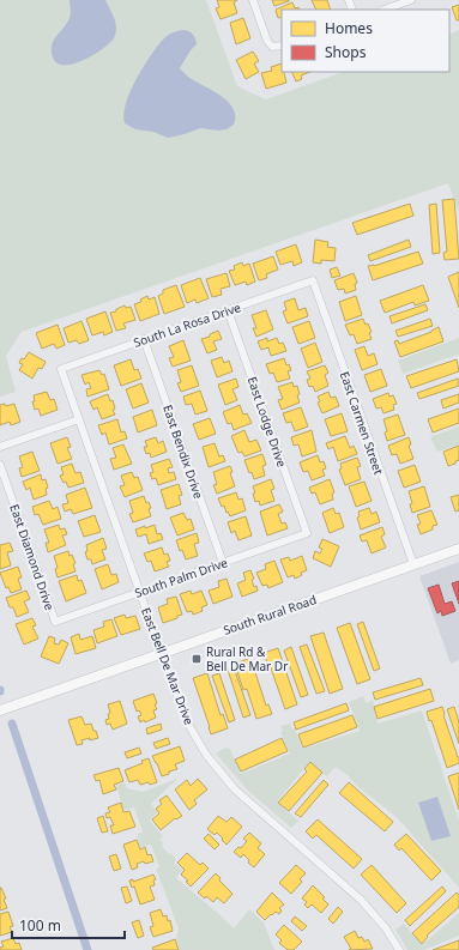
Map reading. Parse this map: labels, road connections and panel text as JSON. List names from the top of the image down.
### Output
{
  "streets": {
    "main road": ["South Rural Road"],
    "street": [
      "South La Rosa Drive",
      "East Lodge Drive",
      "East Carmen Street",
      "East Bendix Drive",
      "East Diamond Drive",
      "South Palm Drive",
      "East Bell De Mar Drive"
    ]
  },
  "crossings": [
    ["South La Rosa Drive", "East Lodge Drive"],
    ["South La Rosa Drive", "East Carmen Street"],
    ["South La Rosa Drive", "East Bendix Drive"],
    ["South La Rosa Drive", "East Bell De Mar Drive"],
    ["East Lodge Drive", "South Palm Drive"],
    ["East Carmen Street", "South Rural Road"],
    ["East Bendix Drive", "South Palm Drive"],
    ["East Diamond Drive", "South Palm Drive"],
    ["South Palm Drive", "East Bell De Mar Drive"],
    ["South Rural Road", "East Bell De Mar Drive"]
  ],
  "places": {
    "transit": ["Rural Rd & Bell De Mar Dr"]
  },
  "legend": ["Homes", "Shops"],
  "scale_bar": "100 m"
}
